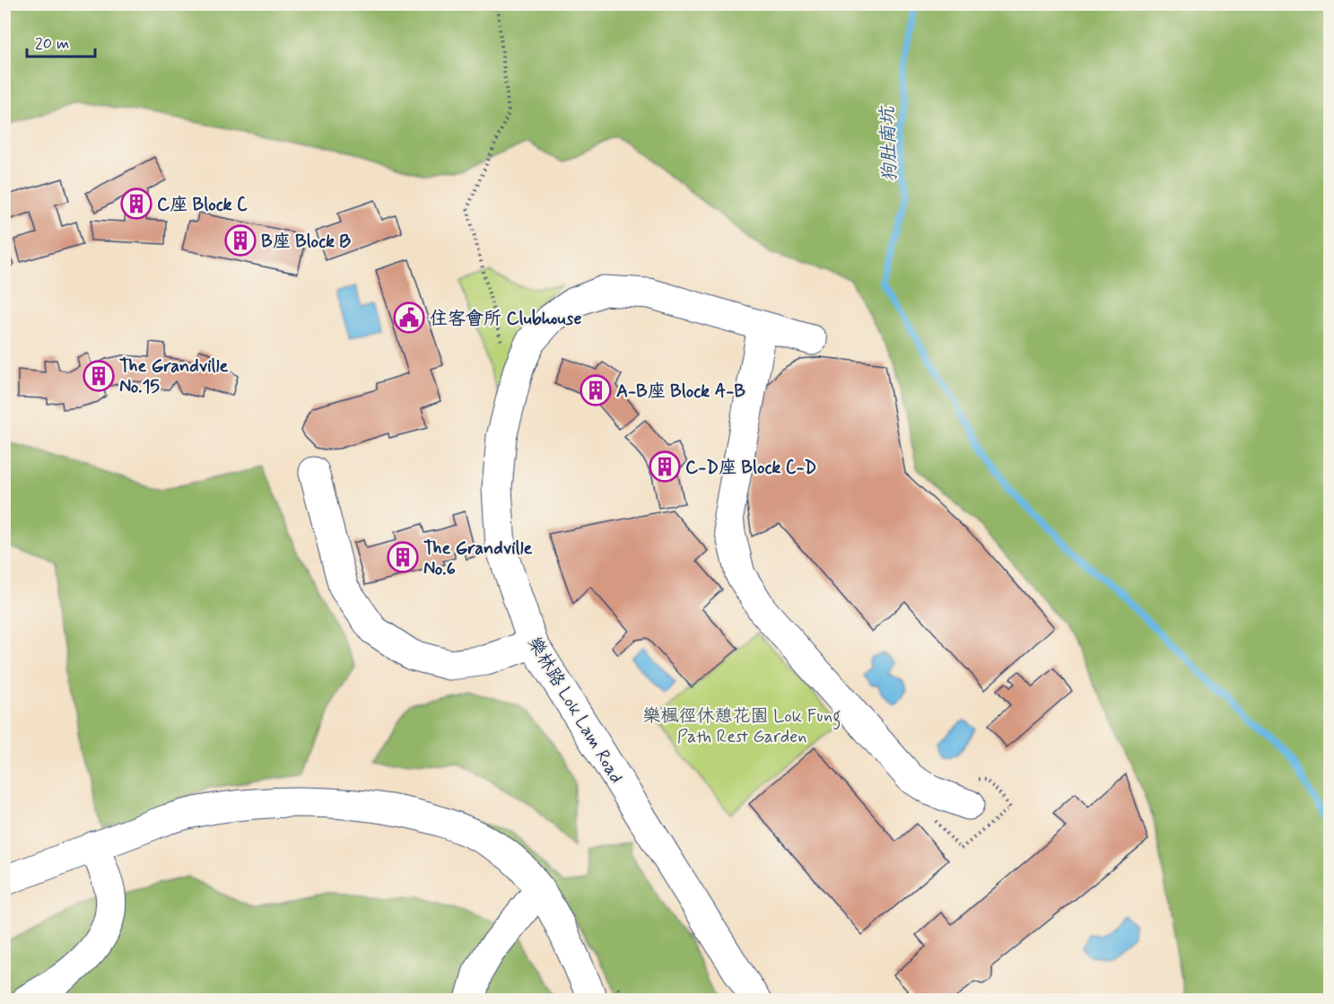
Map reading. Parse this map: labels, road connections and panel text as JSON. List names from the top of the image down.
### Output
{
  "streets": {
    "street": ["樂林路 Lok Lam Road"]
  },
  "water": ["狗肚南坑"],
  "parks": ["樂楓徑休憩花園 Lok Fung Path Rest Garden"],
  "places": {
    "building": [
      "C座 Block C",
      "B座 Block B",
      "The Grandville No.15",
      "A-B座 Block A-B",
      "C-D座 Block C-D",
      "The Grandville No.6"
    ],
    "public building": ["住客會所 Clubhouse"]
  },
  "scale_bar": "20 m"
}
